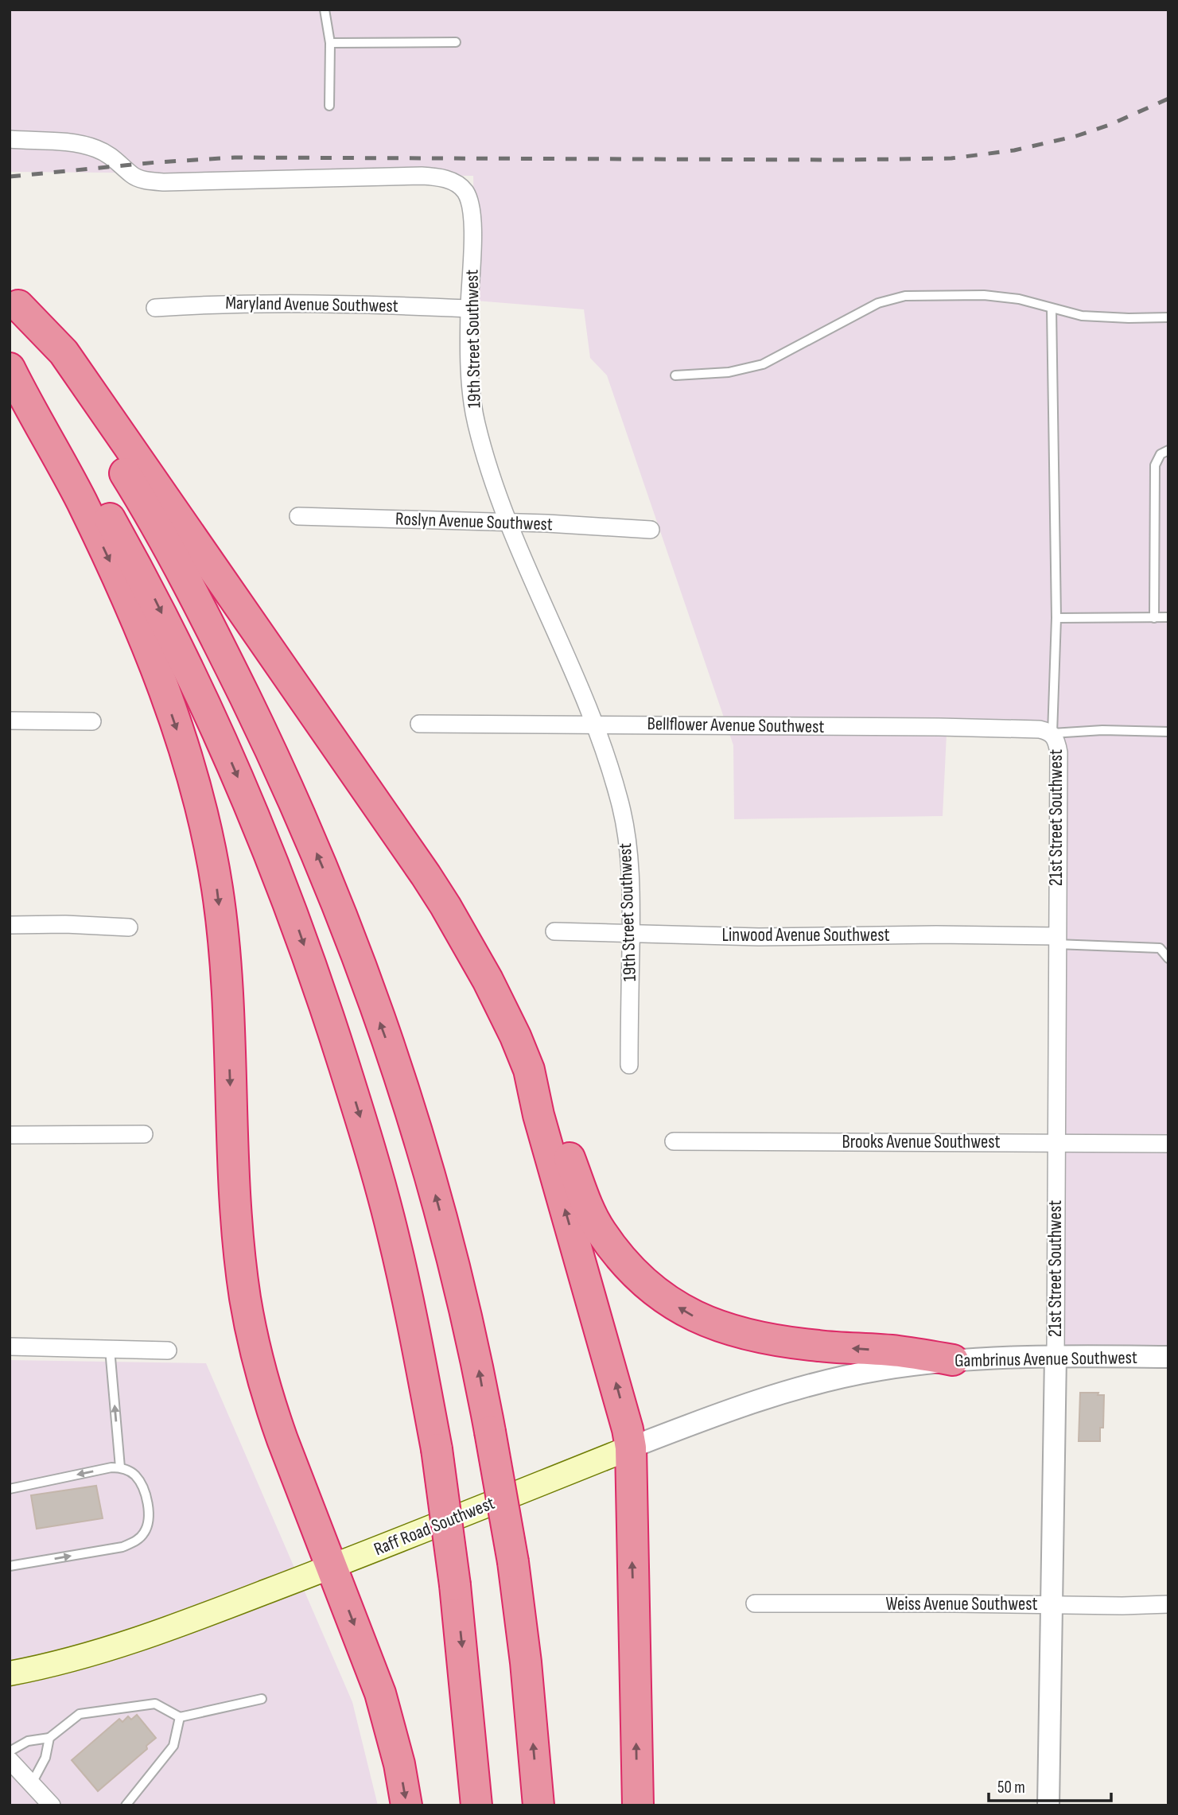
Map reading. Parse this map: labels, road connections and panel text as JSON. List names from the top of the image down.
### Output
{
  "streets": {
    "main road": ["Raff Road Southwest"],
    "street": [
      "Maryland Avenue Southwest",
      "19th Street Southwest",
      "Roslyn Avenue Southwest",
      "Bellflower Avenue Southwest",
      "21st Street Southwest",
      "Linwood Avenue Southwest",
      "Brooks Avenue Southwest",
      "Gambrinus Avenue Southwest",
      "Weiss Avenue Southwest"
    ]
  },
  "crossings": [
    ["Maryland Avenue Southwest", "19th Street Southwest"],
    ["19th Street Southwest", "Roslyn Avenue Southwest"],
    ["19th Street Southwest", "Bellflower Avenue Southwest"],
    ["19th Street Southwest", "Linwood Avenue Southwest"],
    ["Bellflower Avenue Southwest", "21st Street Southwest"],
    ["21st Street Southwest", "Linwood Avenue Southwest"],
    ["21st Street Southwest", "Brooks Avenue Southwest"],
    ["21st Street Southwest", "Gambrinus Avenue Southwest"],
    ["21st Street Southwest", "Weiss Avenue Southwest"],
    ["Gambrinus Avenue Southwest", "Raff Road Southwest"]
  ],
  "scale_bar": "50 m"
}
